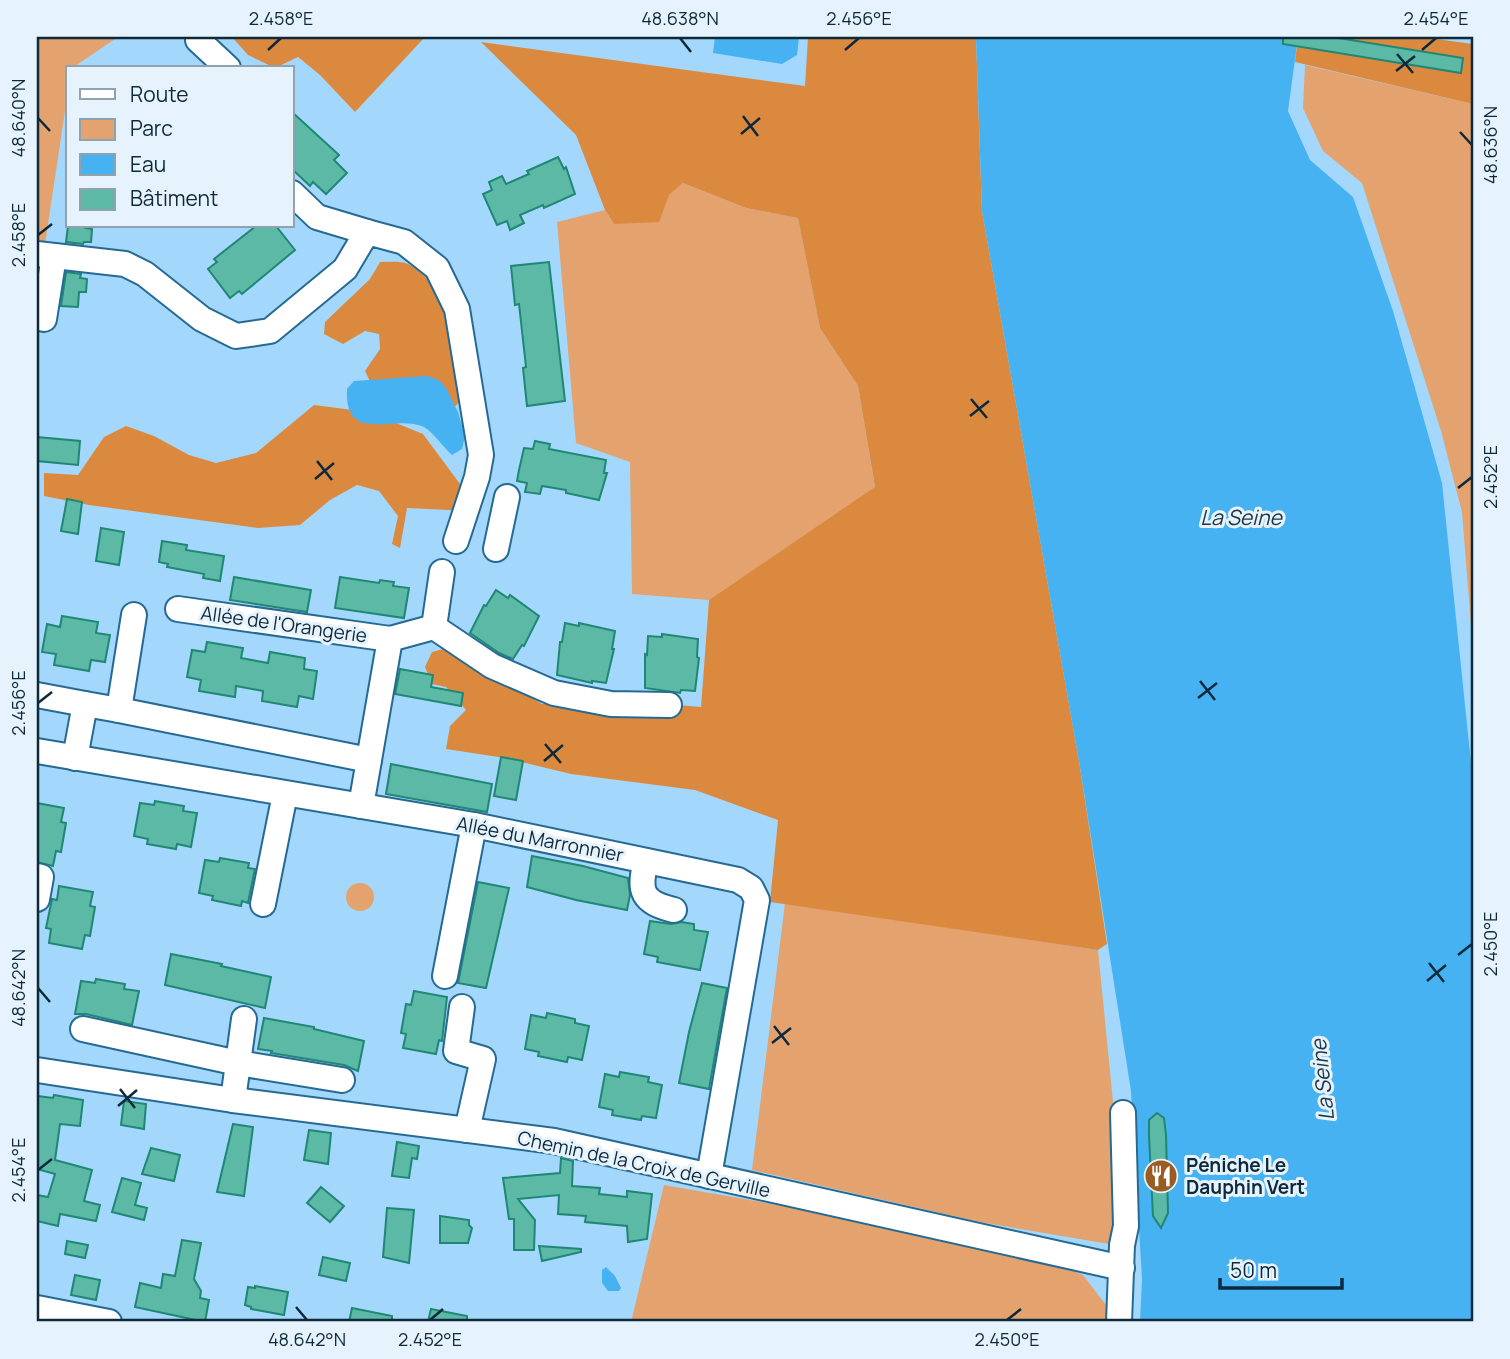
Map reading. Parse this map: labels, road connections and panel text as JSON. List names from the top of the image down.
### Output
{
  "streets": {
    "street": ["Allée de l'Orangerie", "Allée du Marronnier", "Chemin de la Croix de Gerville"]
  },
  "crossings": [
    ["Allée du Marronnier", "Chemin de la Croix de Gerville"]
  ],
  "water": ["La Seine"],
  "places": {
    "restaurant": ["Péniche Le Dauphin Vert"]
  },
  "legend": [
    "Route",
    "Parc",
    "Eau",
    "Bâtiment"
  ],
  "scale_bar": "50 m",
  "coordinates": [
    "2.458°E",
    "48.638°N",
    "2.456°E",
    "2.454°E",
    "48.640°N",
    "48.636°N",
    "2.452°E",
    "2.450°E",
    "48.642°N"
  ]
}
